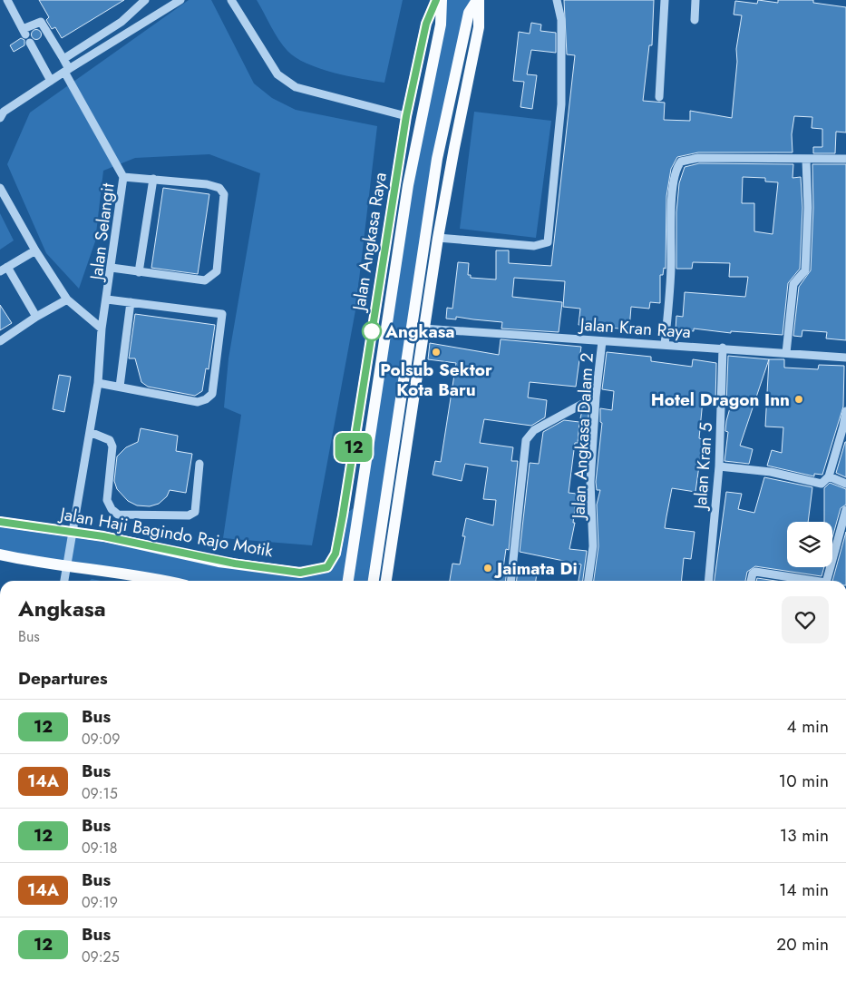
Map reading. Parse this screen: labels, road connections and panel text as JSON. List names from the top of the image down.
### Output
{
  "streets": {
    "main road": ["Jalan Angkasa Raya", "Jalan Haji Bagindo Rajo Motik"],
    "street": [
      "Jalan Selangit",
      "Jalan Kran Raya",
      "Jalan Angkasa Dalam 2",
      "Jalan Kran 5"
    ]
  },
  "crossings": [
    ["Jalan Selangit", "Jalan Haji Bagindo Rajo Motik"],
    ["Jalan Angkasa Raya", "Jalan Haji Bagindo Rajo Motik"],
    ["Jalan Kran Raya", "Jalan Angkasa Dalam 2"],
    ["Jalan Kran Raya", "Jalan Kran 5"]
  ],
  "places": [
    "Angkasa",
    "Polsub Sektor Kota Baru",
    "Hotel Dragon Inn",
    "Jaimata Di"
  ],
  "lines": ["bus line 12"],
  "page": {
    "on_map": "12",
    "heading": [
      ["Angkasa", "Bus"],
      "Departures"
    ],
    "list": [
      {
        "mark": "12",
        "name": "Bus",
        "note": "09:09",
        "value": "4 min"
      },
      {
        "mark": "14A",
        "name": "Bus",
        "note": "09:15",
        "value": "10 min"
      },
      {
        "mark": "12",
        "name": "Bus",
        "note": "09:18",
        "value": "13 min"
      },
      {
        "mark": "14A",
        "name": "Bus",
        "note": "09:19",
        "value": "14 min"
      },
      {
        "mark": "12",
        "name": "Bus",
        "note": "09:25",
        "value": "20 min"
      }
    ]
  }
}
